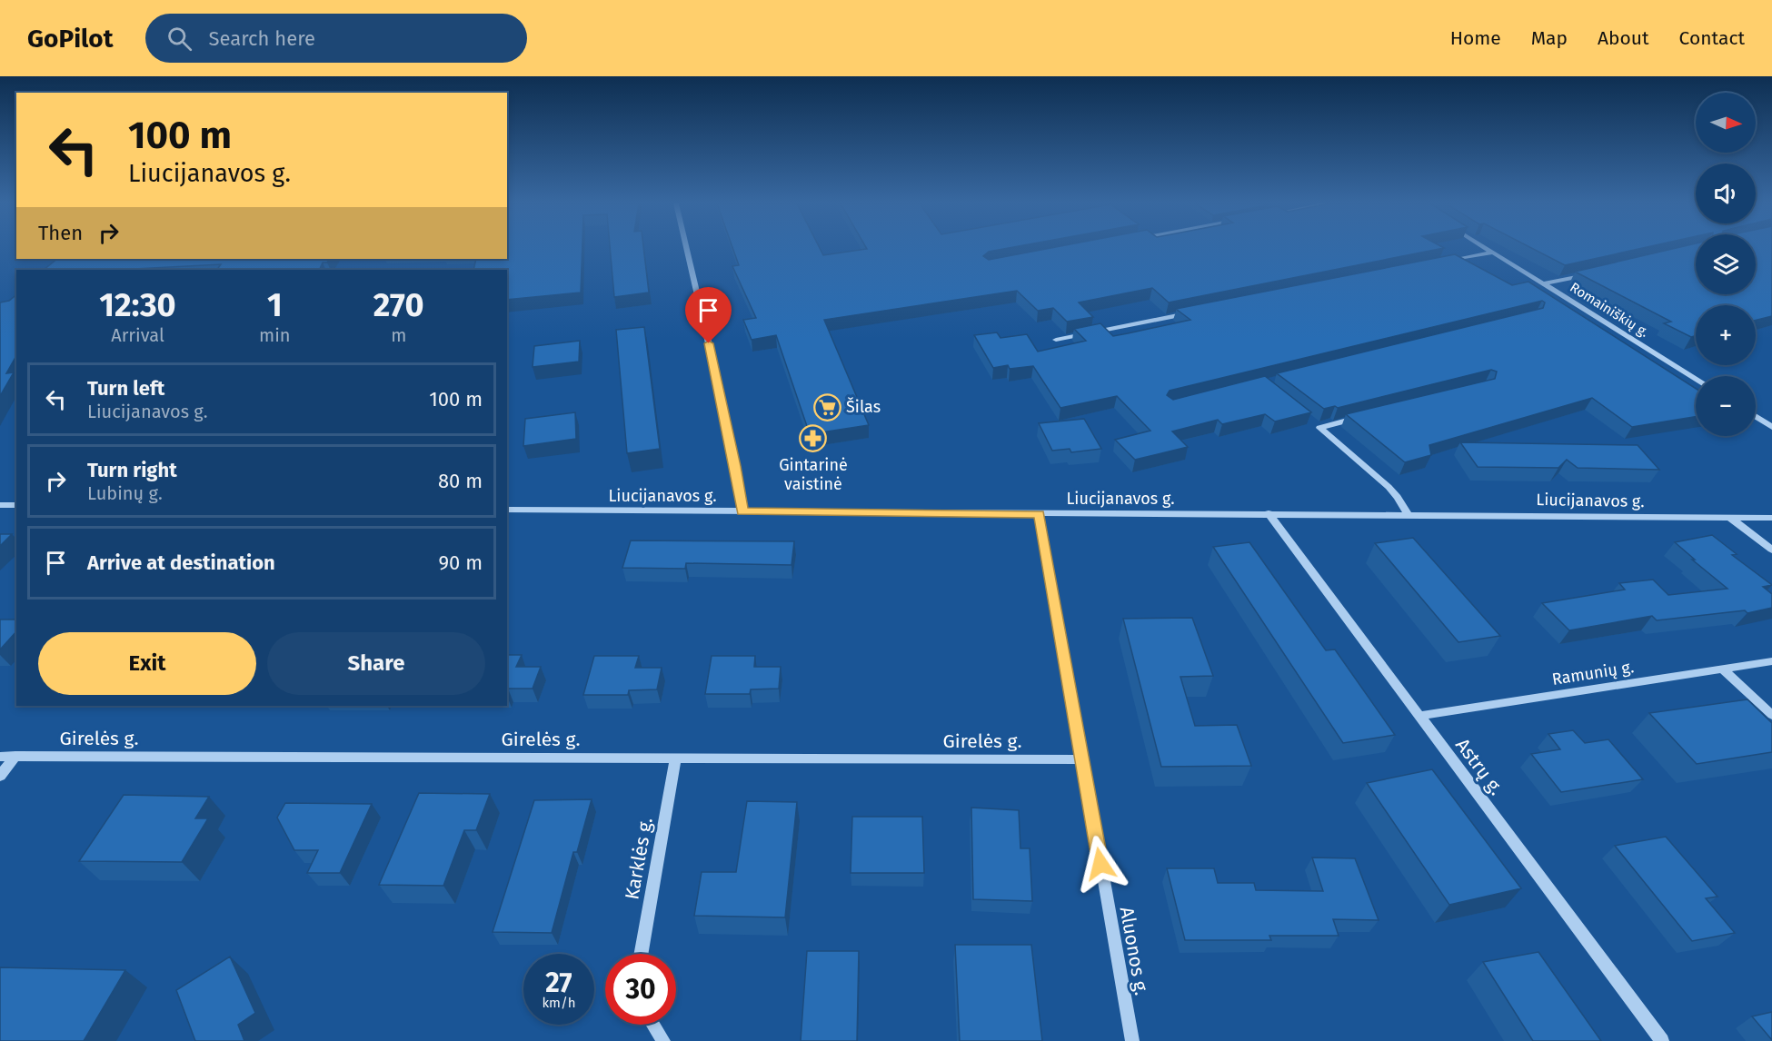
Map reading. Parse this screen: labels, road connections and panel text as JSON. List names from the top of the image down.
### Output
{
  "streets": {
    "street": [
      "Romainiškių g.",
      "Liucijanavos g.",
      "Ramunių g.",
      "Girelės g.",
      "Astrų g.",
      "Karklės g.",
      "Aluonos g."
    ]
  },
  "crossings": [
    ["Liucijanavos g.", "Astrų g."],
    ["Liucijanavos g.", "Aluonos g."],
    ["Ramunių g.", "Astrų g."],
    ["Girelės g.", "Karklės g."],
    ["Girelės g.", "Aluonos g."]
  ],
  "places": {
    "supermarket": ["Šilas"],
    "pharmacy": ["Gintarinė vaistinė"]
  },
  "north": "right",
  "page": {
    "header": "GoPilot",
    "search": "Search here",
    "nav": [
      "Home",
      "Map",
      "About",
      "Contact"
    ],
    "map_buttons": ["+", "−"],
    "turn": ["100 m", "Liucijanavos g."],
    "then": "Then",
    "eta": [
      "12:30",
      "Arrival",
      "1",
      "min",
      "270",
      "m"
    ],
    "list": [
      {
        "name": "Turn left",
        "note": "Liucijanavos g.",
        "value": "100 m"
      },
      {
        "name": "Turn right",
        "note": "Lubinų g.",
        "value": "80 m"
      },
      {
        "name": "Arrive at destination",
        "value": "90 m"
      }
    ],
    "buttons": ["Exit", "Share"],
    "speed": "27 km/h",
    "limit": "30"
  }
}
